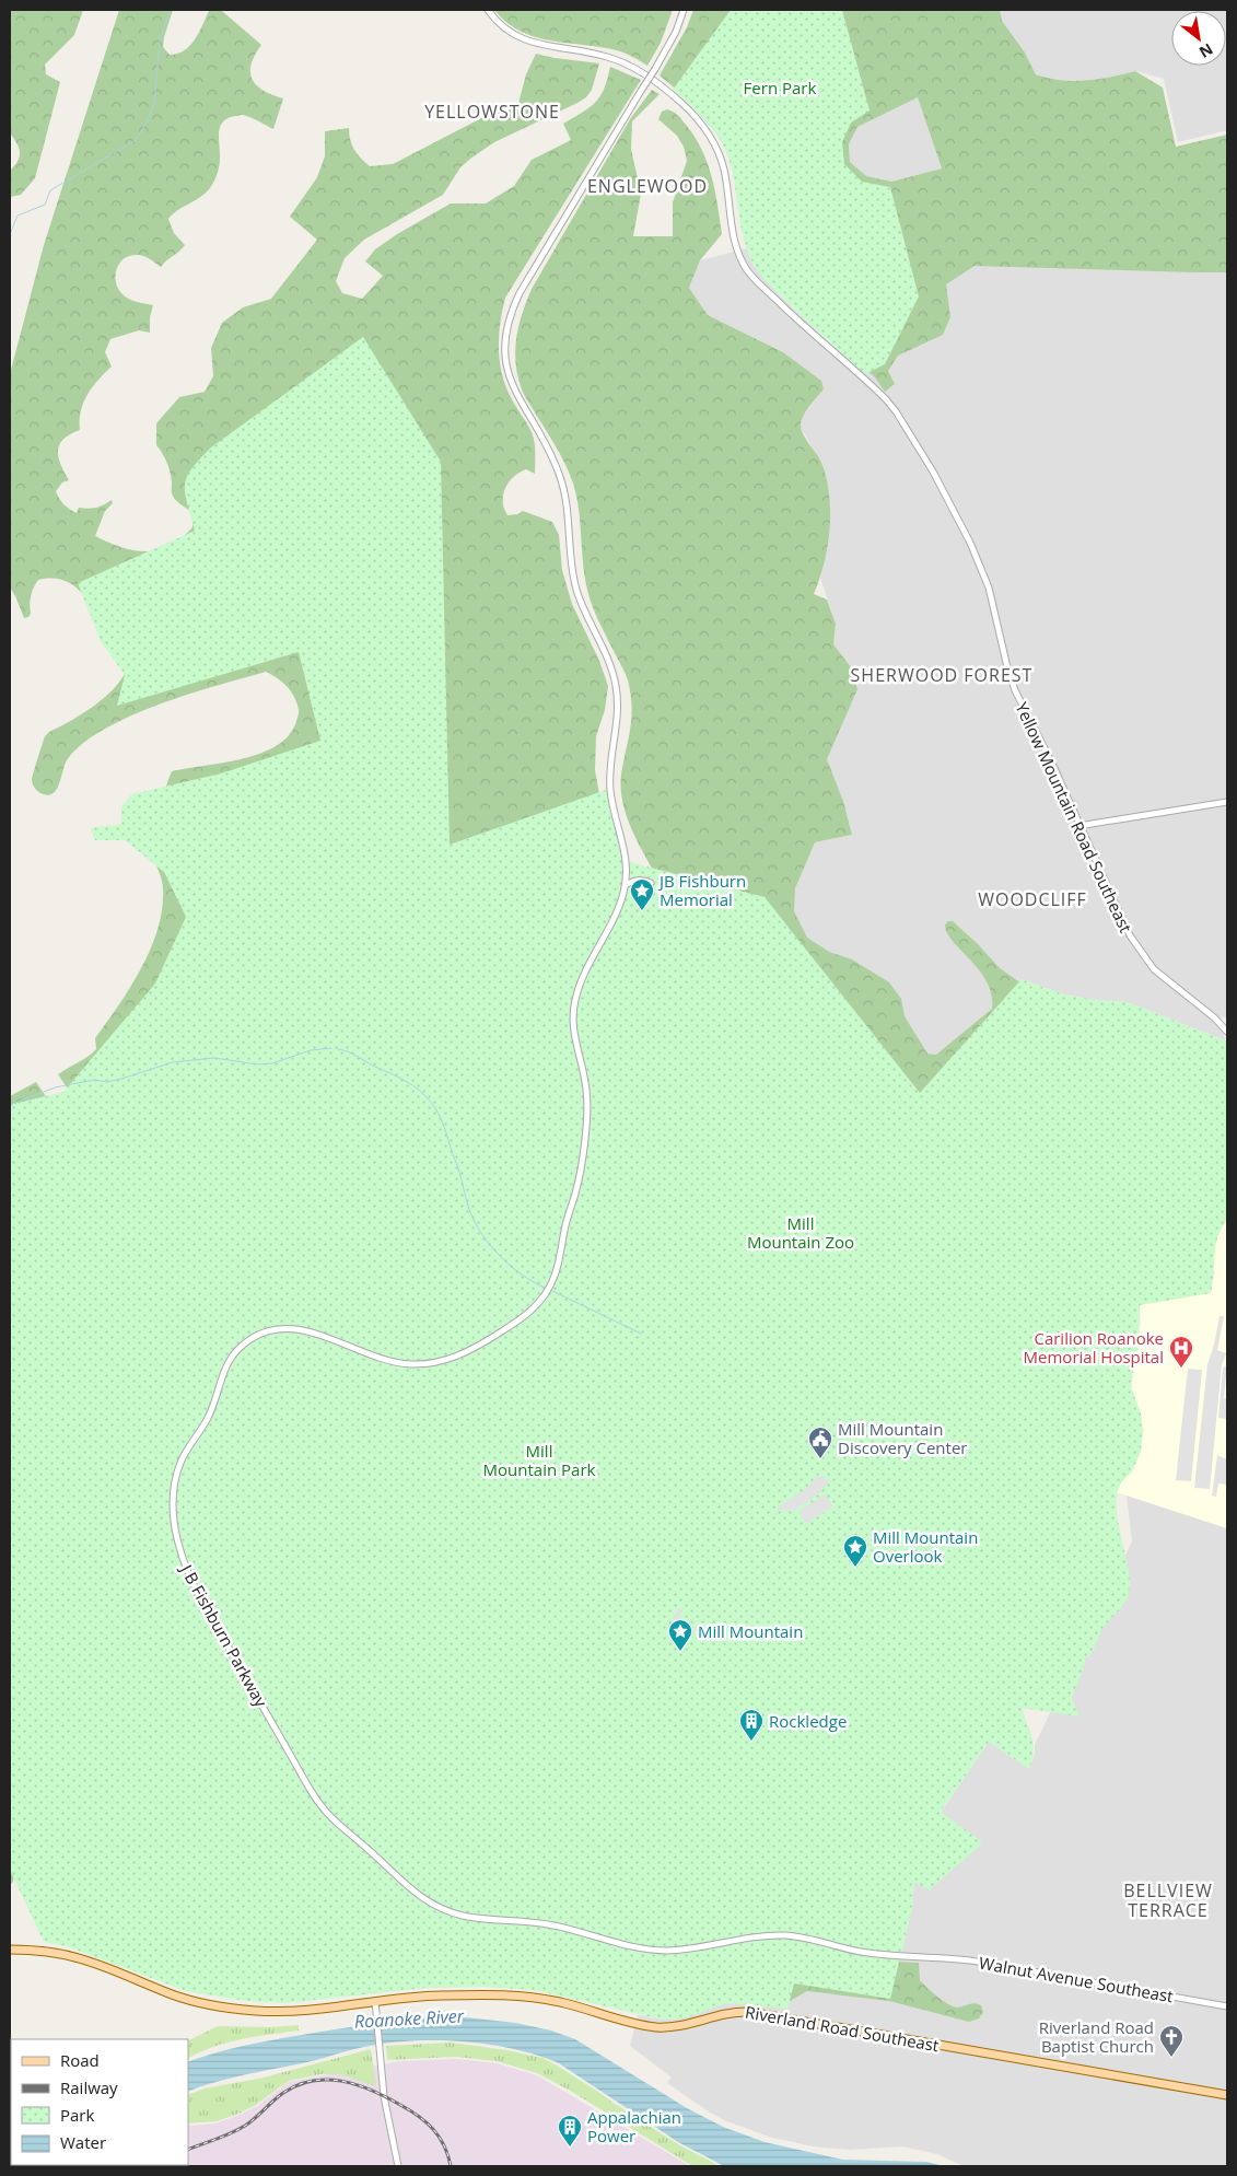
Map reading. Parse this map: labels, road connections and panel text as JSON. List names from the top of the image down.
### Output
{
  "streets": {
    "main road": ["Riverland Road Southeast"],
    "street": ["Yellow Mountain Road Southeast", "J B Fishburn Parkway", "Walnut Avenue Southeast"]
  },
  "crossings": [
    ["J B Fishburn Parkway", "Walnut Avenue Southeast"]
  ],
  "districts": [
    "YELLOWSTONE",
    "ENGLEWOOD",
    "SHERWOOD FOREST",
    "WOODCLIFF",
    "BELLVIEW TERRACE"
  ],
  "water": ["Roanoke River"],
  "parks": ["Fern Park", "Mill Mountain Zoo", "Mill Mountain Park"],
  "places": {
    "place": ["JB Fishburn Memorial", "Mill Mountain Overlook", "Mill Mountain"],
    "hospital": ["Carilion Roanoke Memorial Hospital"],
    "public building": ["Mill Mountain Discovery Center"],
    "building": ["Rockledge", "Appalachian Power"],
    "church": ["Riverland Road Baptist Church"]
  },
  "legend": [
    "Road",
    "Railway",
    "Park",
    "Water"
  ],
  "north": "bottom right"
}
